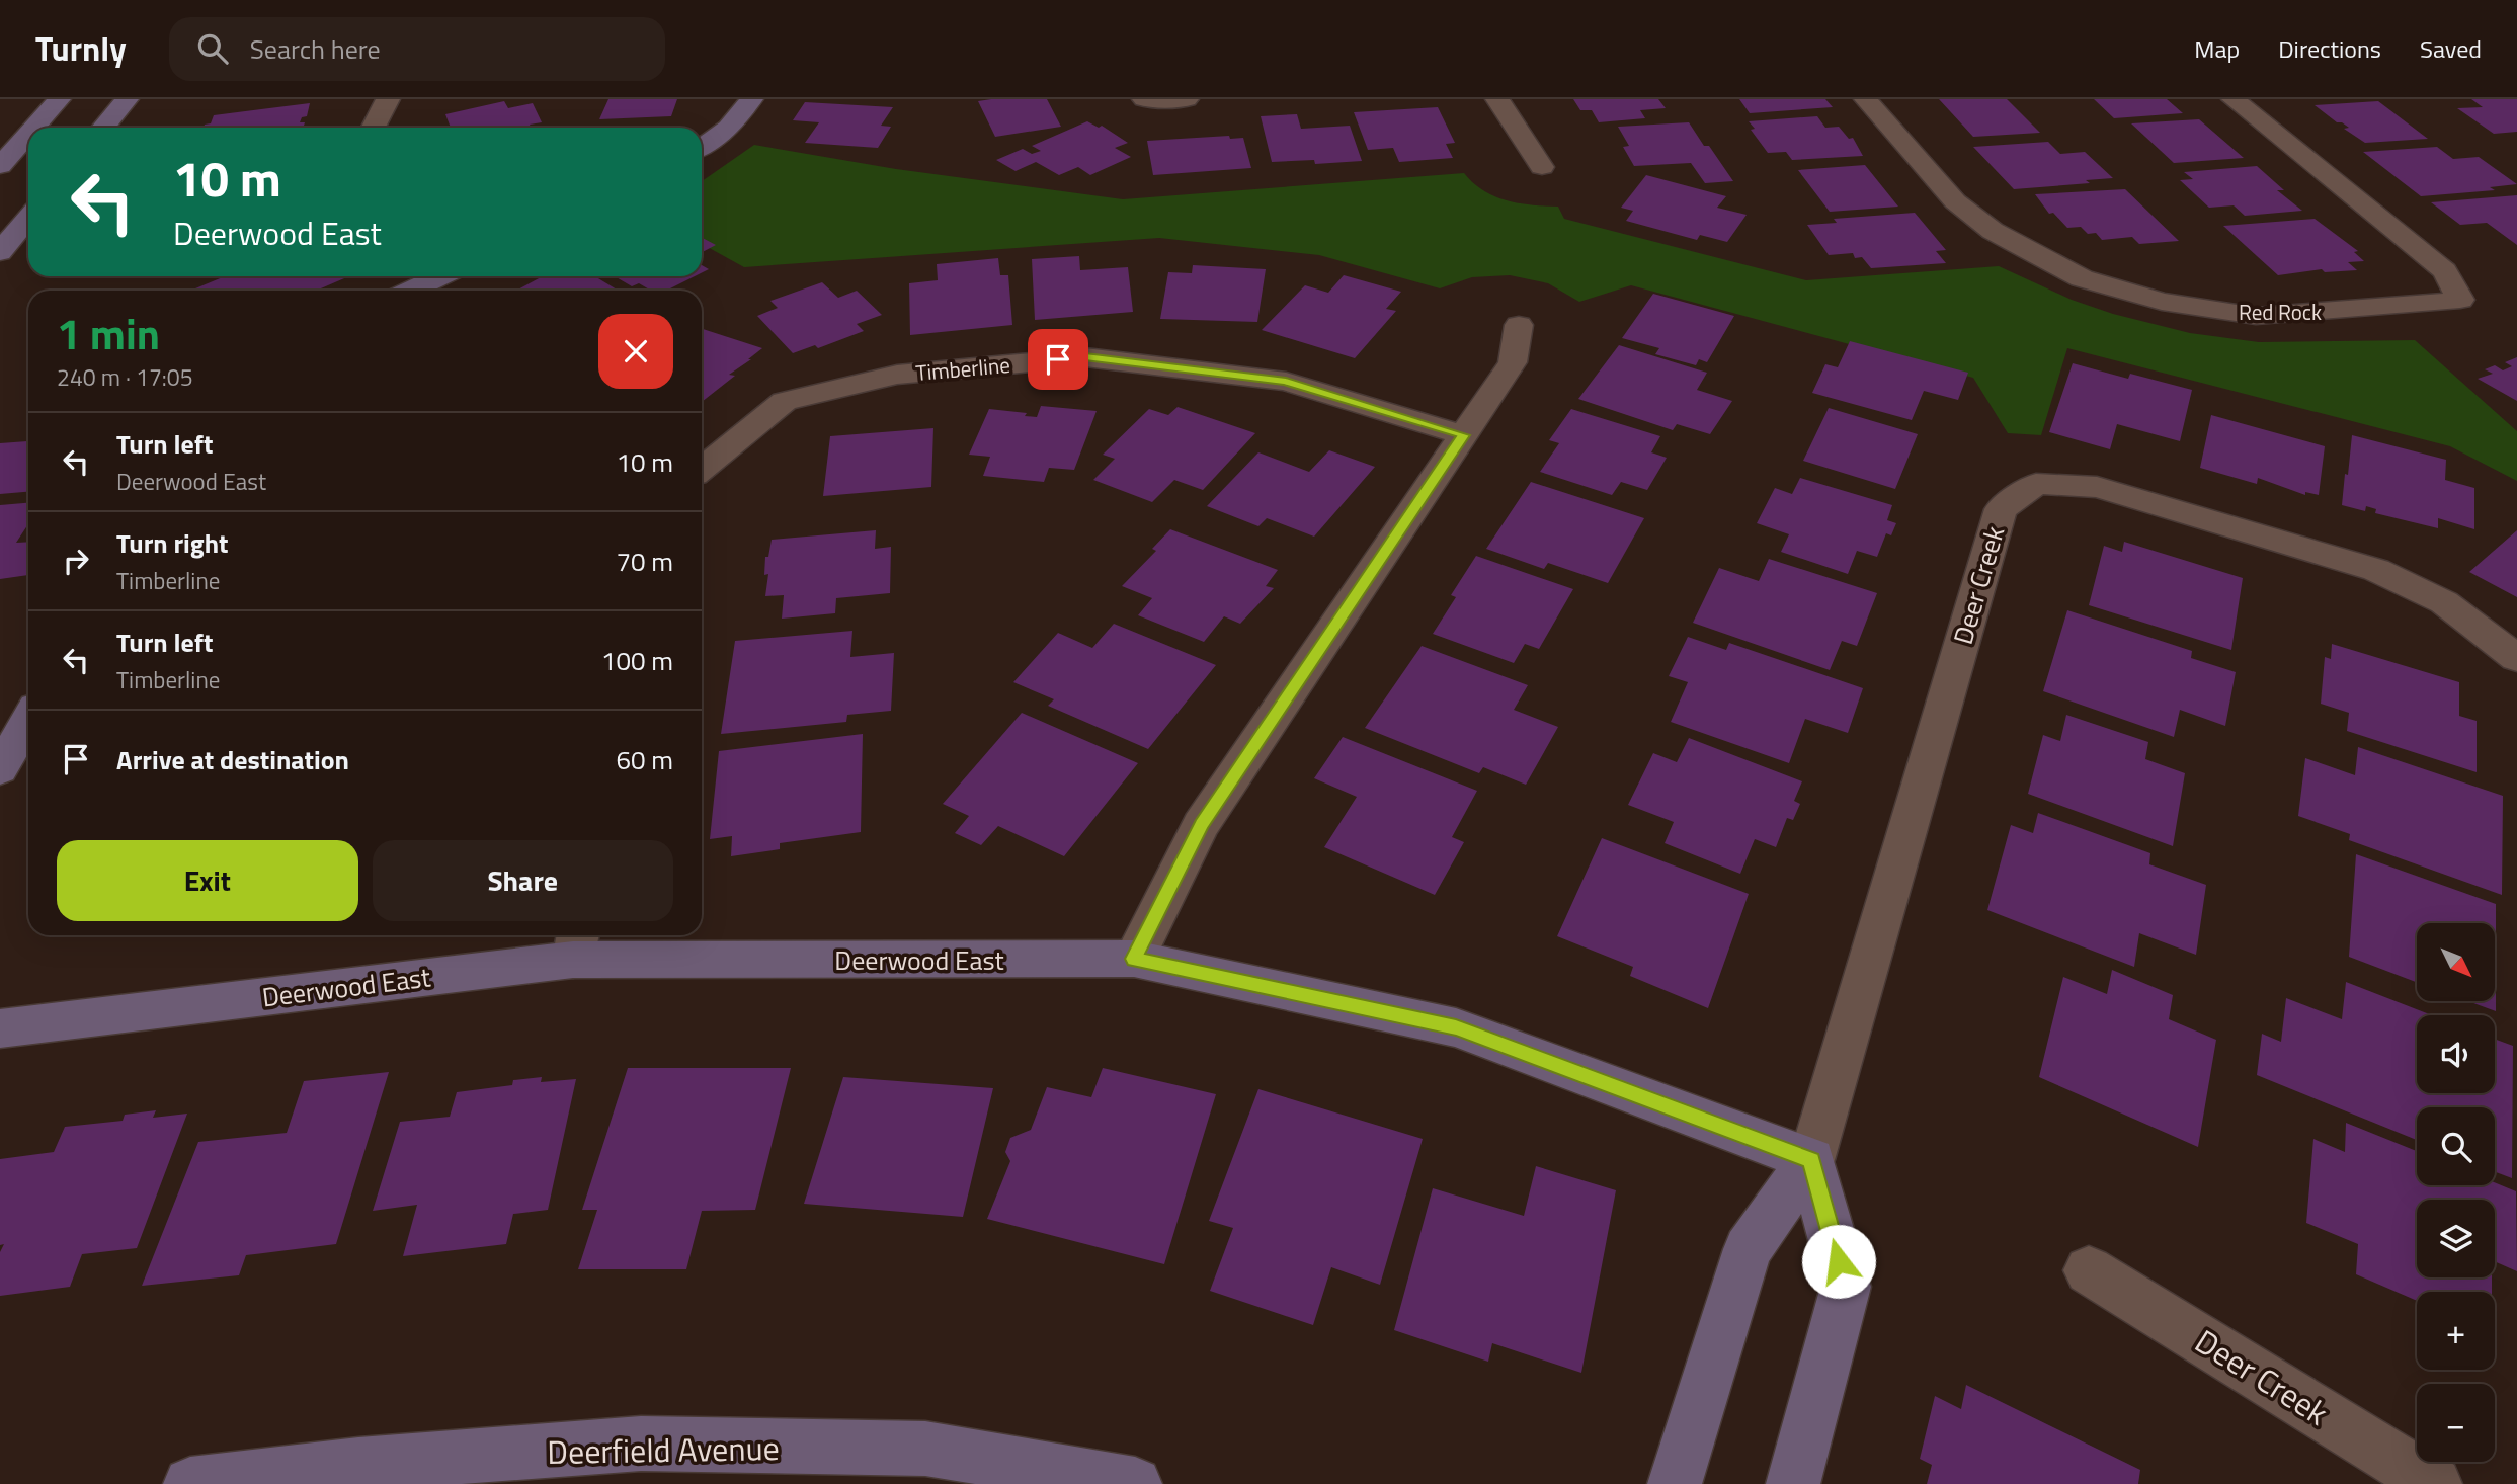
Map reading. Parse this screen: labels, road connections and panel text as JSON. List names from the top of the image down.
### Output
{
  "streets": {
    "street": [
      "Red Rock",
      "Timberline",
      "Deer Creek",
      "Deerwood East",
      "Deerfield Avenue"
    ]
  },
  "crossings": [
    ["Deer Creek", "Deerwood East"]
  ],
  "north": "bottom right",
  "page": {
    "header": "Turnly",
    "search": "Search here",
    "nav": ["Map", "Directions", "Saved"],
    "turn": ["10 m", "Deerwood East"],
    "heading": ["1 min", "240 m · 17:05"],
    "list": [
      {
        "name": "Turn left",
        "note": "Deerwood East",
        "value": "10 m"
      },
      {
        "name": "Turn right",
        "note": "Timberline",
        "value": "70 m"
      },
      {
        "name": "Turn left",
        "note": "Timberline",
        "value": "100 m"
      },
      {
        "name": "Arrive at destination",
        "value": "60 m"
      }
    ],
    "buttons": ["Exit", "Share"],
    "map_buttons": ["+", "−"]
  }
}
